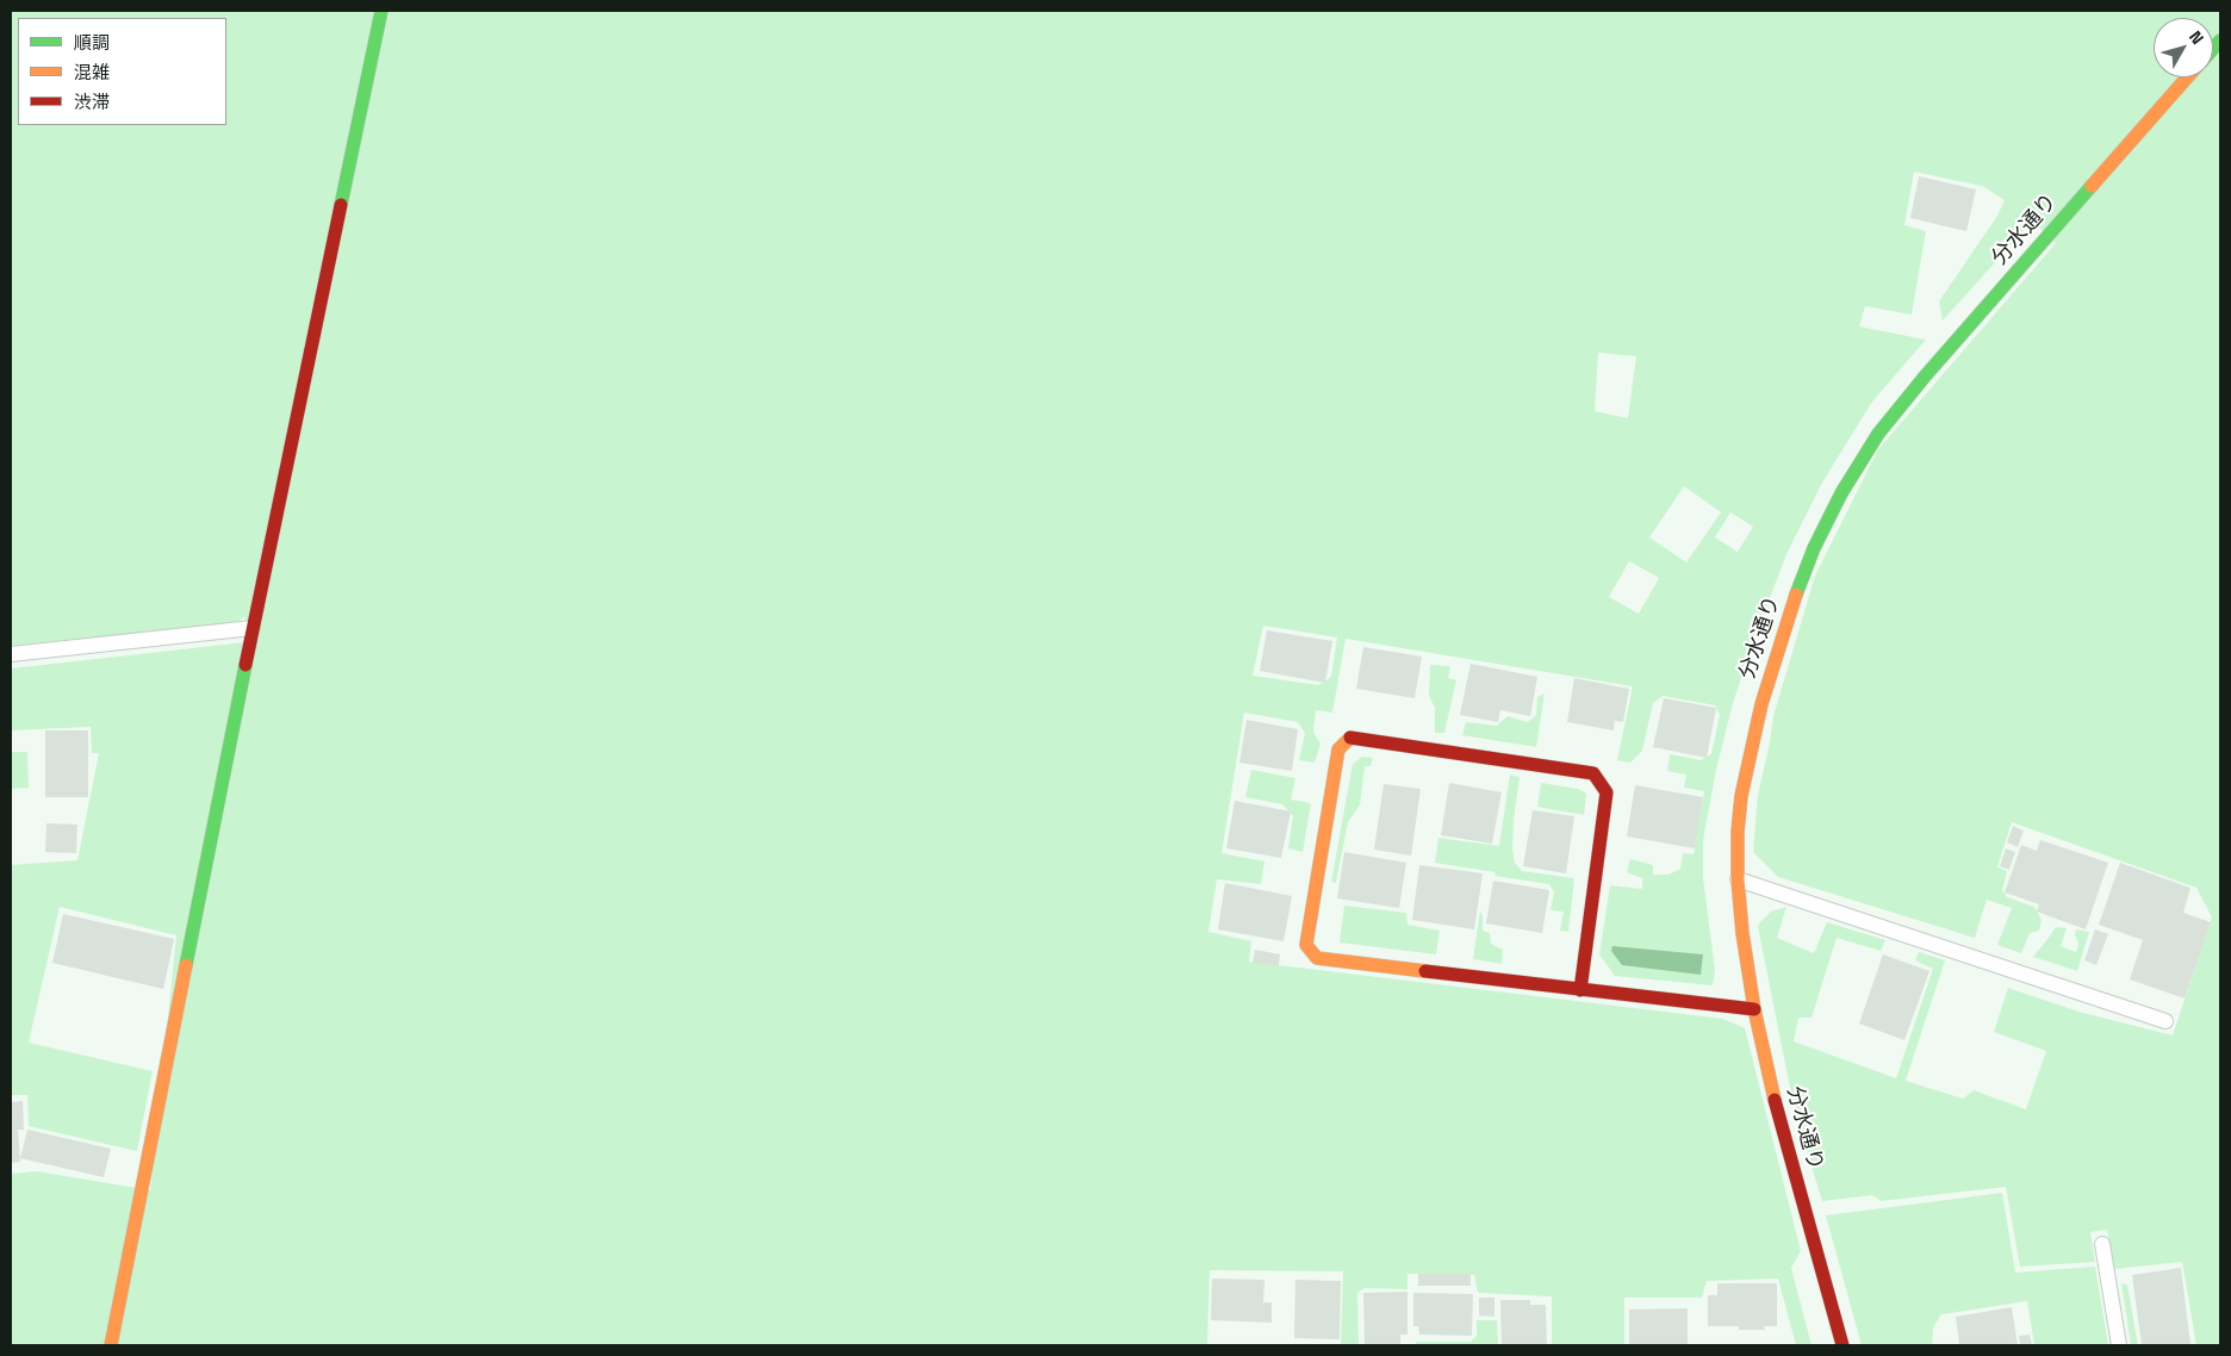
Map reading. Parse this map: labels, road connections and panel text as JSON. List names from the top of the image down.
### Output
{
  "streets": {
    "street": ["分水通り"]
  },
  "legend": ["順調", "混雑", "渋滞"],
  "north": "top right"
}
